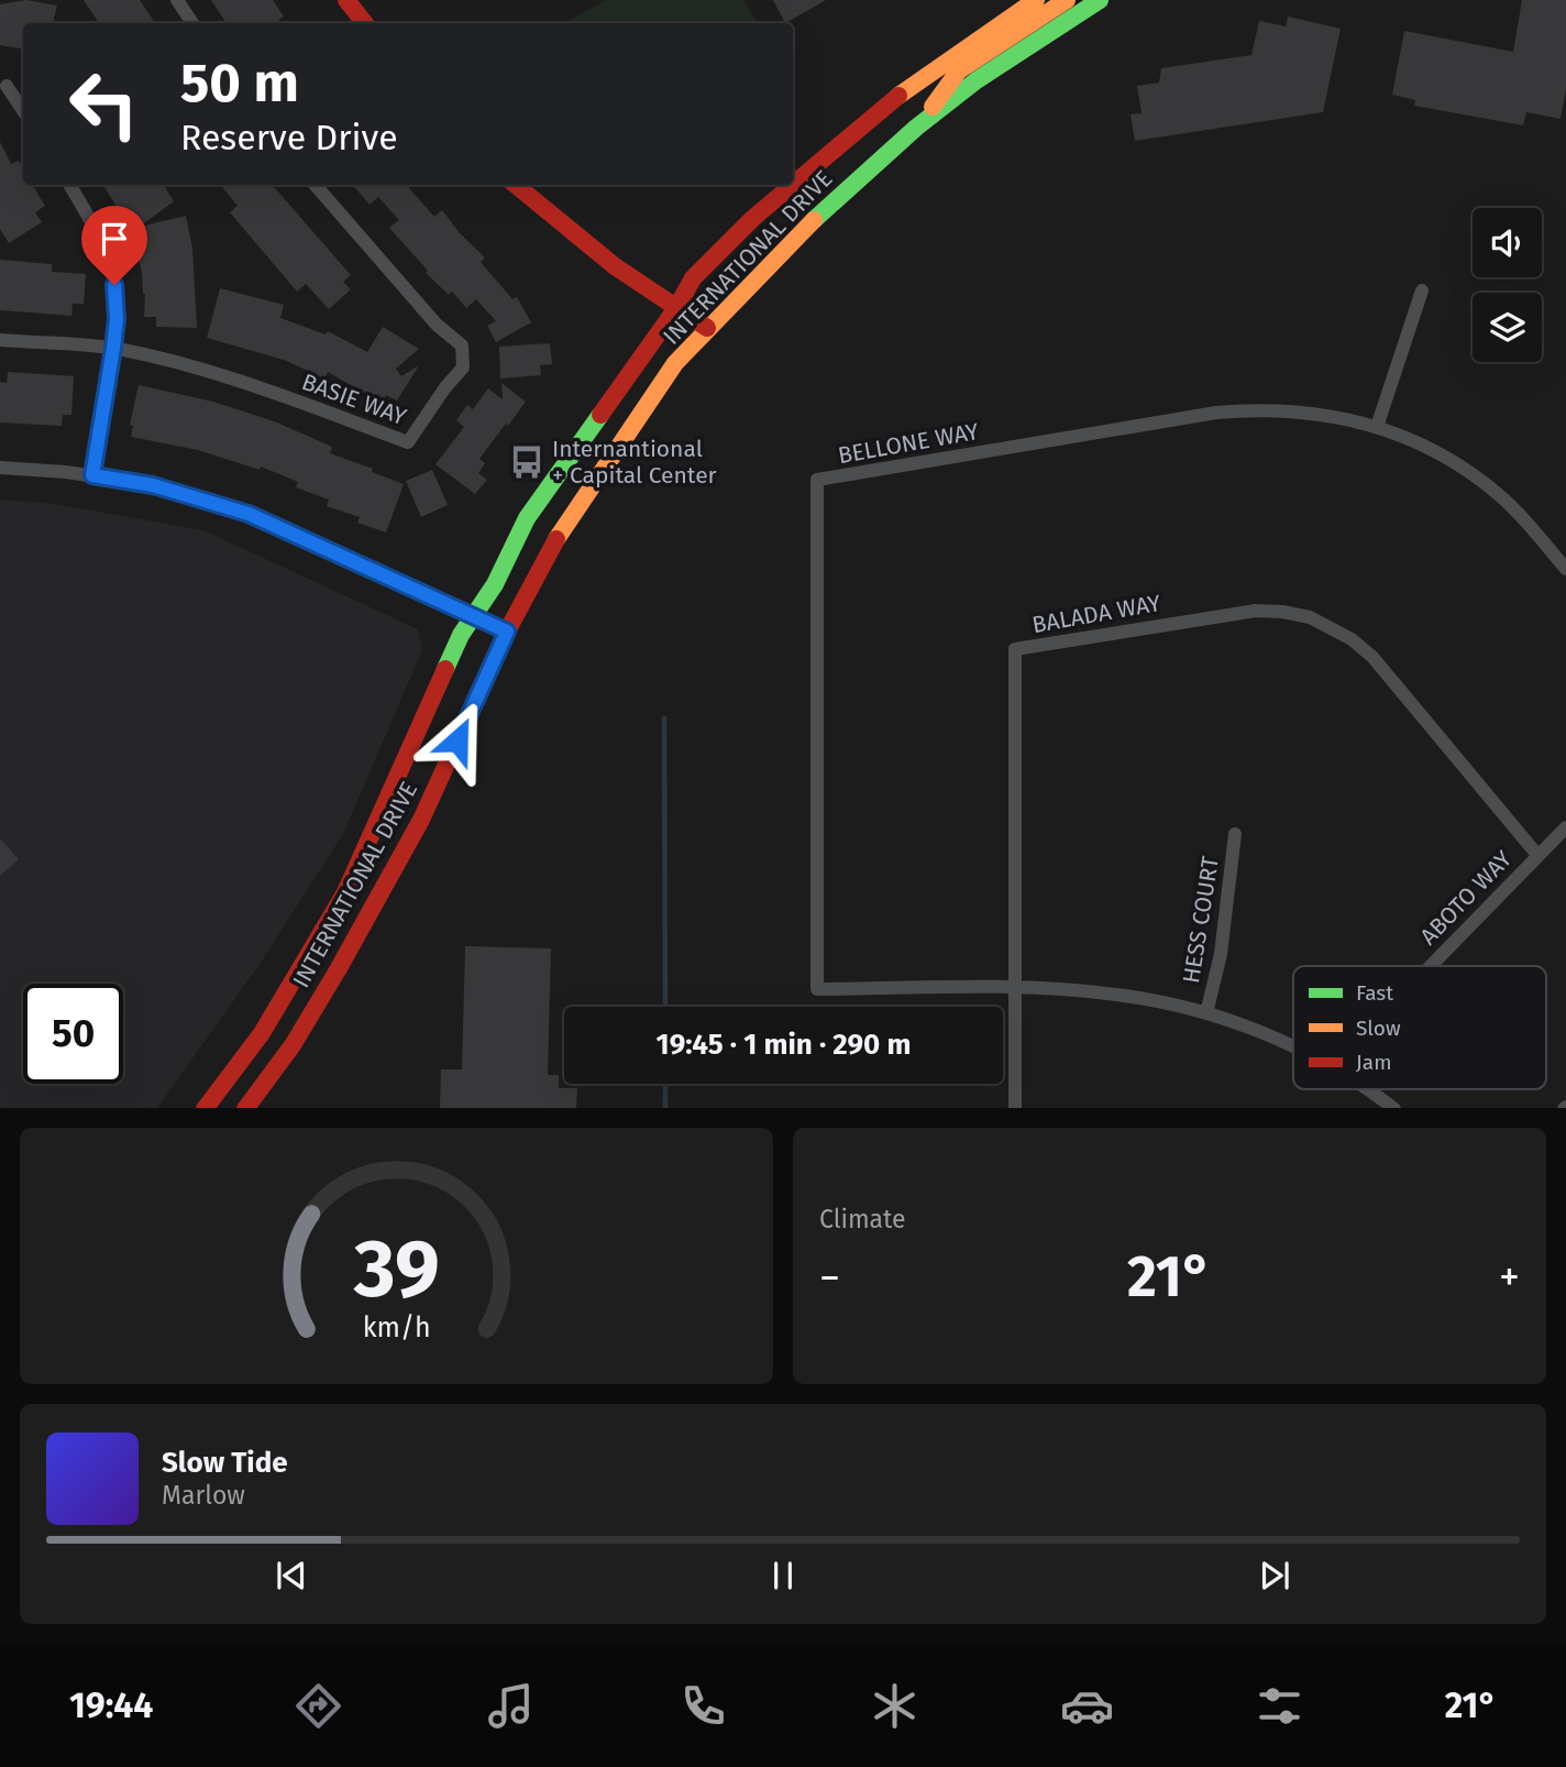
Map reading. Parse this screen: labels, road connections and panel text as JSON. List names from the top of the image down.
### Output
{
  "streets": {
    "main road": ["INTERNATIONAL DRIVE"],
    "street": [
      "BASIE WAY",
      "BELLONE WAY",
      "BALADA WAY",
      "ABOTO WAY",
      "HESS COURT"
    ]
  },
  "crossings": [
    ["BELLONE WAY", "BALADA WAY"],
    ["BALADA WAY", "ABOTO WAY"]
  ],
  "places": {
    "bus stop": ["Internantional + Capital Center"]
  },
  "legend": ["Fast", "Slow", "Jam"],
  "page": {
    "turn": ["50 m", "Reserve Drive"],
    "limit": "50",
    "trip": "19:45 · 1 min · 290 m",
    "tile": "Climate",
    "heat": ["−", "21°", "+"],
    "song": ["Slow Tide", "Marlow"],
    "tabs": ["19:44", "21°"],
    "gauge": ["39", "km/h"]
  }
}
